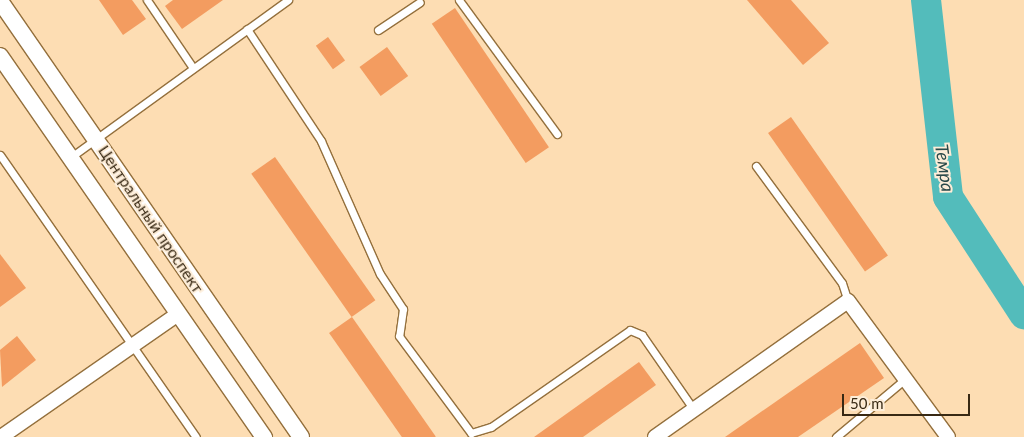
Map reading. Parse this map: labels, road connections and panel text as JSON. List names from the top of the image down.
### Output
{
  "streets": {
    "street": ["Центральный проспект"]
  },
  "water": ["Темра"],
  "scale_bar": "50 m"
}
